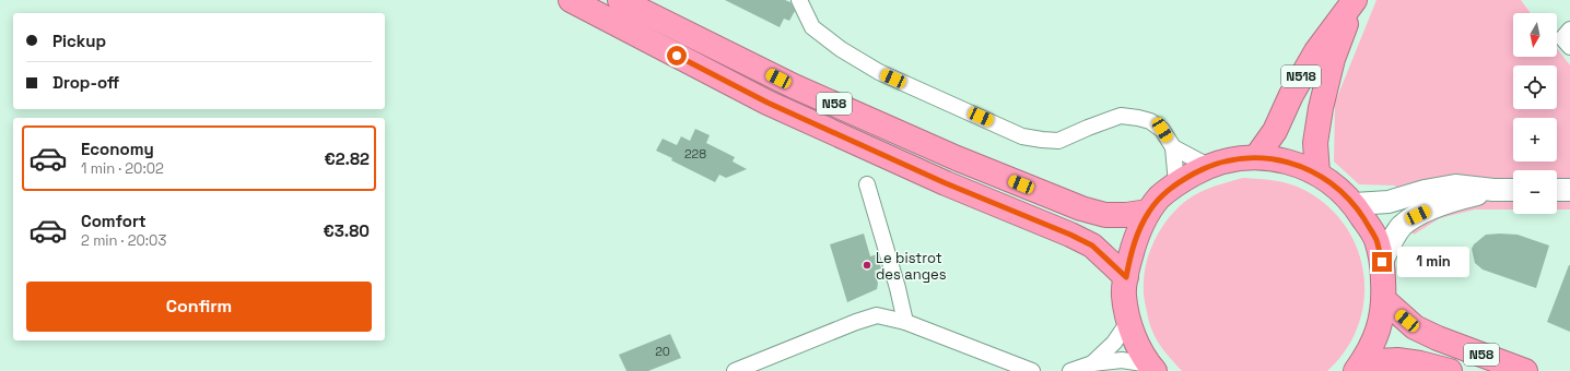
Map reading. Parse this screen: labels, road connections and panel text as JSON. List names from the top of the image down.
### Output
{
  "streets": {
    "highway": ["N518", "N58"]
  },
  "places": ["Le bistrot des anges"],
  "house_numbers": ["228", "20"],
  "north": "bottom",
  "page": {
    "map_buttons": ["+", "−"],
    "banner": ["Pickup", "Drop-off"],
    "list": [
      {
        "name": "Economy",
        "note": "1 min · 20:02",
        "value": "€2.82"
      },
      {
        "name": "Comfort",
        "note": "2 min · 20:03",
        "value": "€3.80"
      }
    ],
    "bubble": "1 min",
    "buttons": "Confirm"
  }
}
